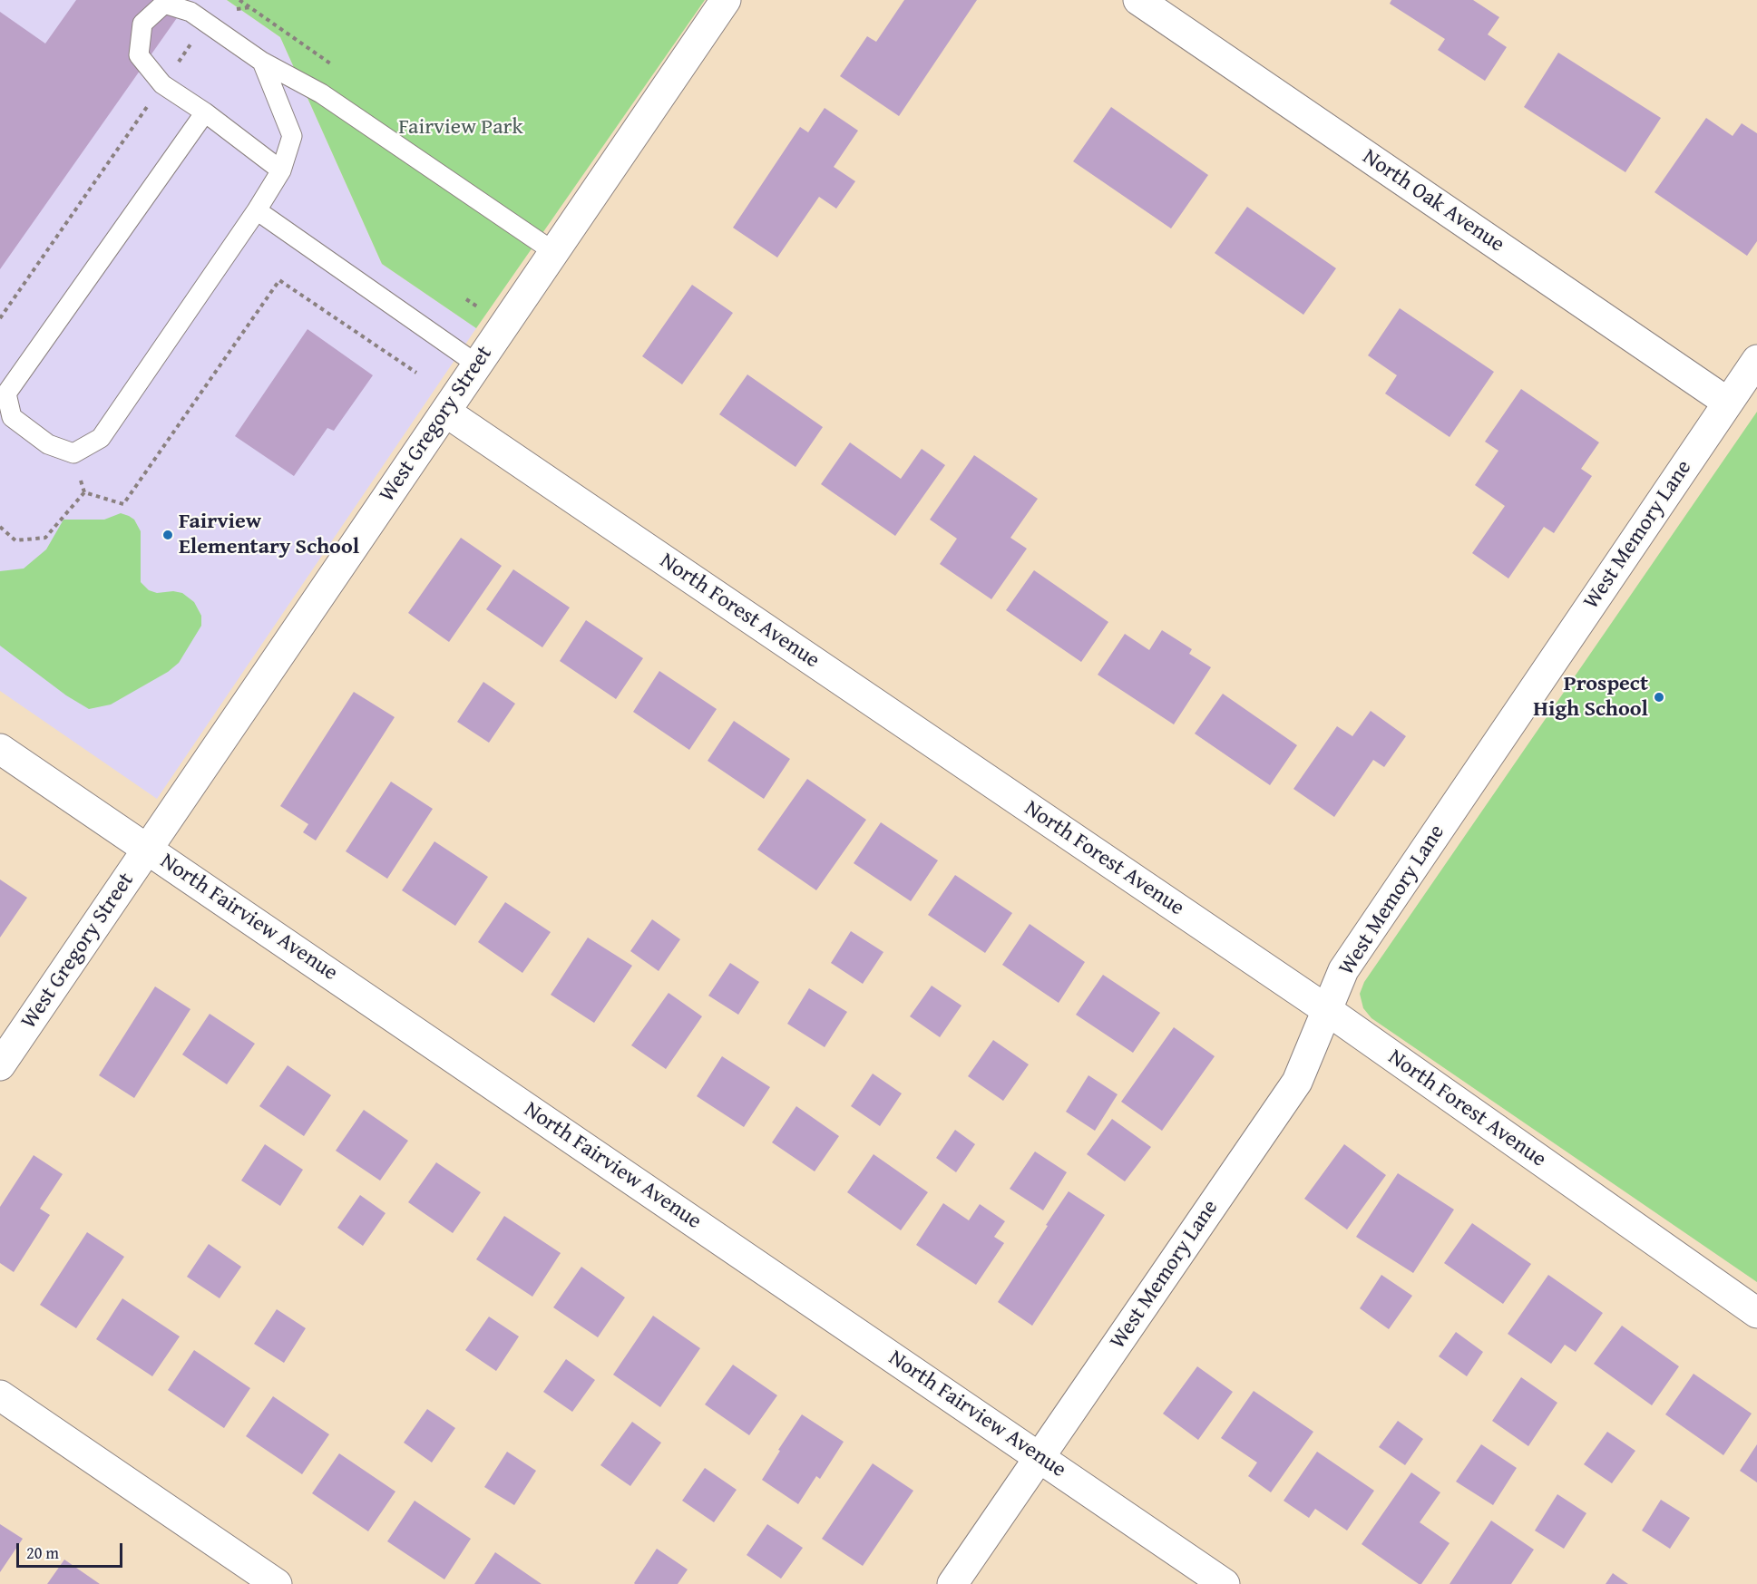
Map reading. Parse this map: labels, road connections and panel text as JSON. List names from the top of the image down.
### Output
{
  "streets": {
    "street": [
      "North Oak Avenue",
      "West Gregory Street",
      "West Memory Lane",
      "North Forest Avenue",
      "North Fairview Avenue"
    ]
  },
  "crossings": [
    ["North Oak Avenue", "West Memory Lane"],
    ["West Gregory Street", "North Forest Avenue"],
    ["West Gregory Street", "North Fairview Avenue"],
    ["West Memory Lane", "North Forest Avenue"],
    ["West Memory Lane", "North Fairview Avenue"]
  ],
  "parks": ["Fairview Park"],
  "places": ["Fairview Elementary School", "Prospect High School"],
  "scale_bar": "20 m"
}
